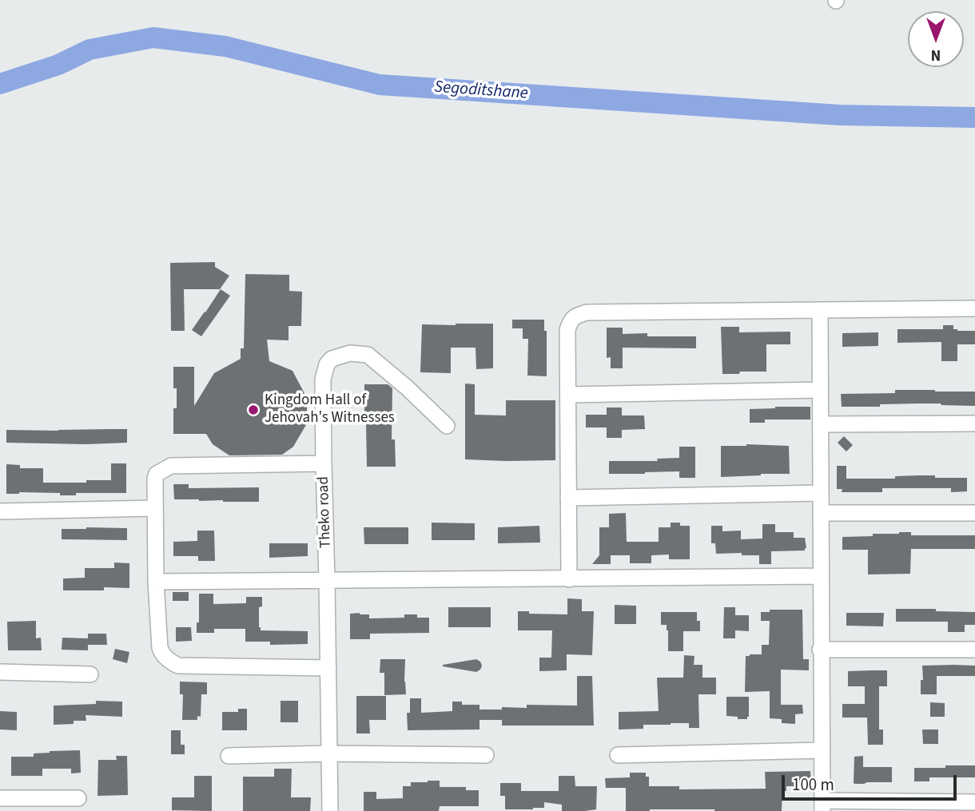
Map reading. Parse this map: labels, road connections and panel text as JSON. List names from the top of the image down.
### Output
{
  "streets": {
    "street": ["Theko road"]
  },
  "water": ["Segoditshane"],
  "places": ["Kingdom Hall of Jehovah's Witnesses"],
  "scale_bar": "100 m",
  "north": "bottom"
}
